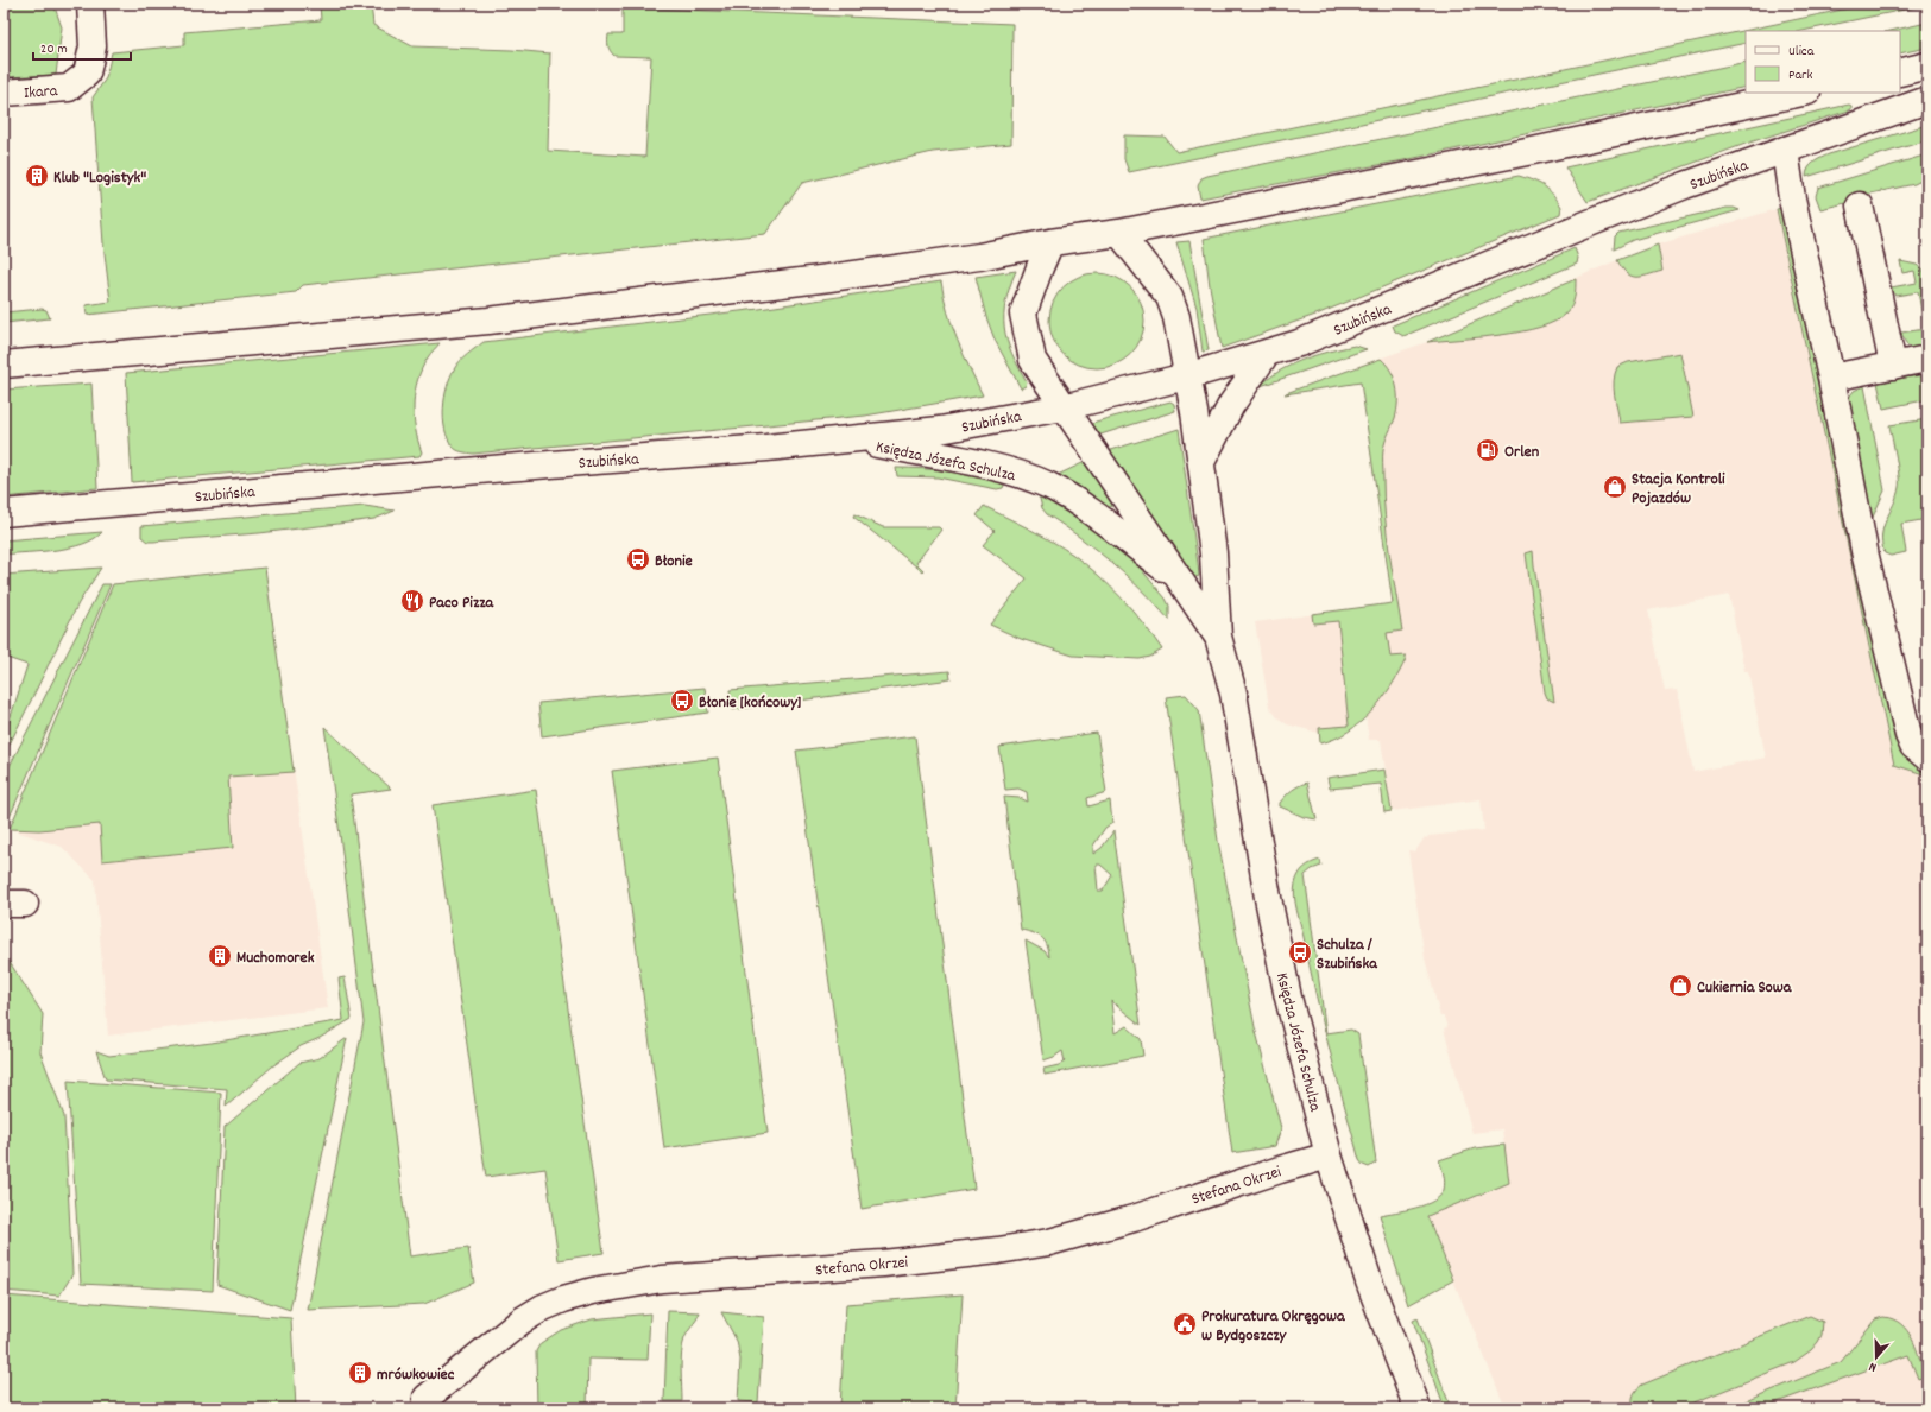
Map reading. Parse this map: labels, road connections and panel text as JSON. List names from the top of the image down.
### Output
{
  "streets": {
    "street": [
      "Ikara",
      "Szubińska",
      "Księdza Józefa Schulza",
      "Stefana Okrzei"
    ]
  },
  "crossings": [
    ["Szubińska", "Księdza Józefa Schulza"],
    ["Księdza Józefa Schulza", "Stefana Okrzei"]
  ],
  "places": {
    "building": ["Klub \"Logistyk\"", "Muchomorek", "mrówkowiec"],
    "fuel station": ["Orlen"],
    "shop": ["Stacja Kontroli Pojazdów", "Cukiernia Sowa"],
    "bus stop": ["Błonie", "Błonie [końcowy]", "Schulza / Szubińska"],
    "restaurant": ["Paco Pizza"],
    "public building": ["Prokuratura Okręgowa w Bydgoszczy"]
  },
  "legend": ["Ulica", "Park"],
  "scale_bar": "20 m",
  "north": "bottom"
}
